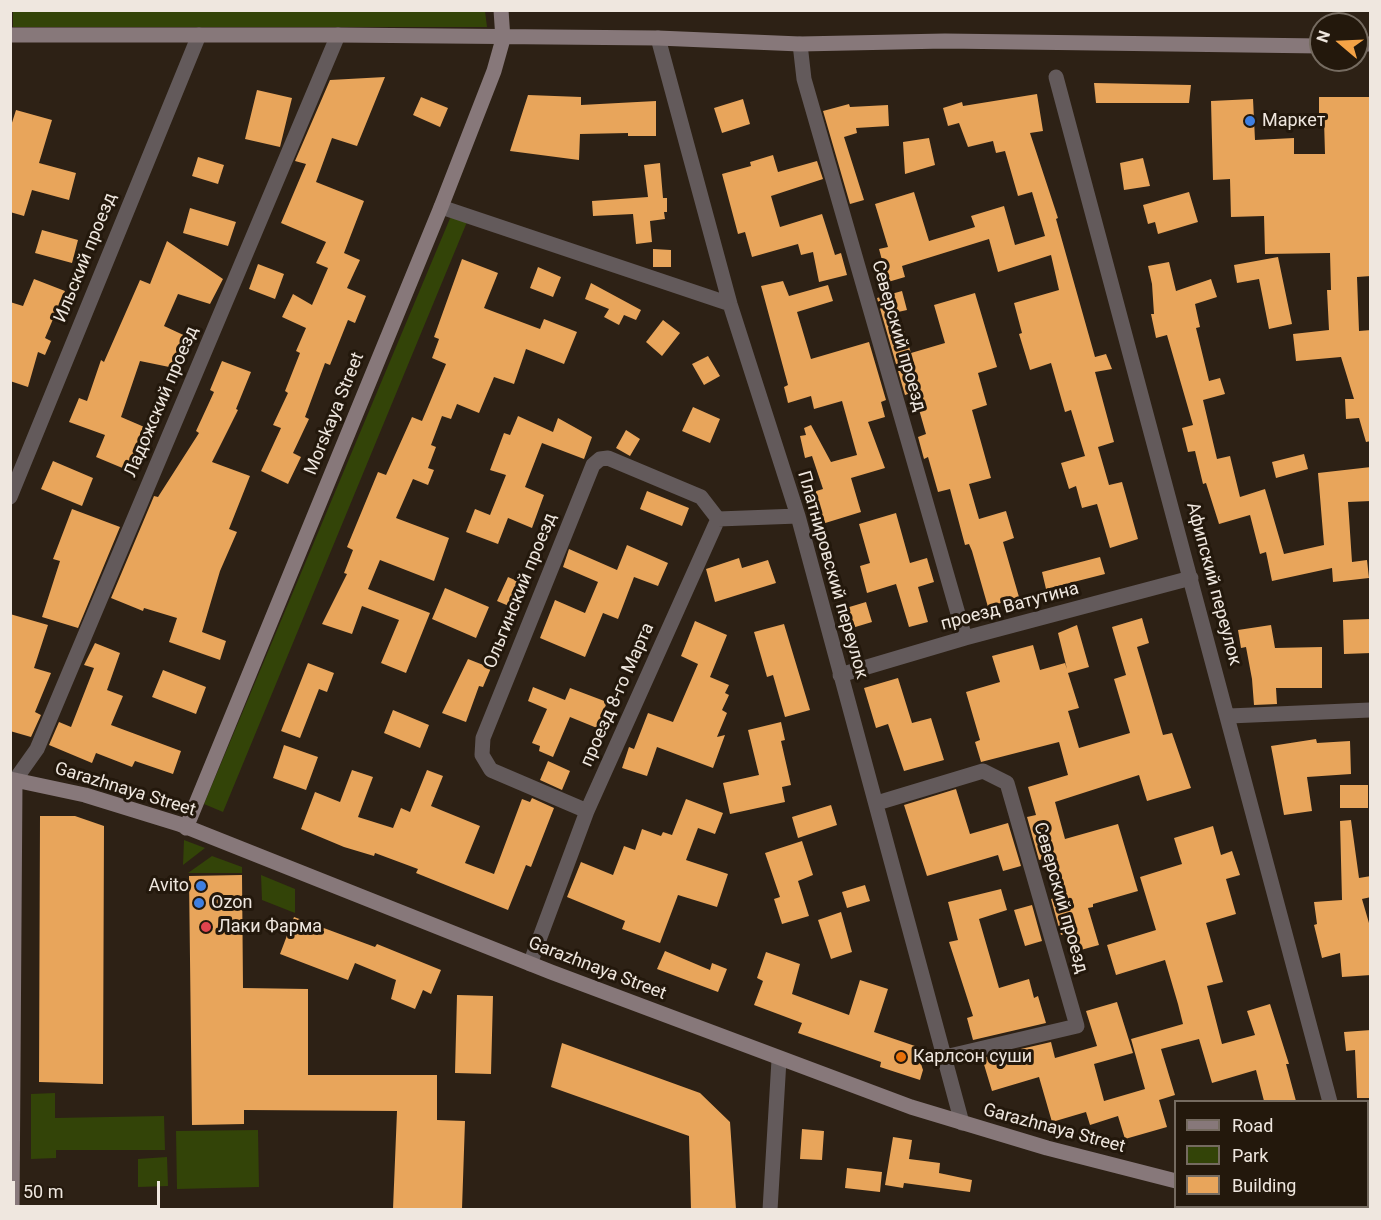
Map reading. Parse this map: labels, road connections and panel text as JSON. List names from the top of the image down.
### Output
{
  "streets": {
    "street": [
      "Ильский проезд",
      "Северский проезд",
      "Ладожский проезд",
      "Morskaya Street",
      "Платнировский переулок",
      "Афипский переулок",
      "Ольгинский проезд",
      "проезд Ватутина",
      "проезд 8-го Марта",
      "Garazhnaya Street"
    ]
  },
  "crossings": [
    ["Северский проезд", "Платнировский переулок"],
    ["Северский проезд", "проезд Ватутина"],
    ["Ладожский проезд", "Garazhnaya Street"],
    ["Morskaya Street", "Garazhnaya Street"],
    ["Платнировский переулок", "проезд Ватутина"],
    ["Платнировский переулок", "Garazhnaya Street"],
    ["Афипский переулок", "проезд Ватутина"],
    ["Ольгинский проезд", "проезд 8-го Марта"],
    ["проезд 8-го Марта", "Garazhnaya Street"]
  ],
  "places": [
    "Маркет",
    "Avito",
    "Ozon",
    "Лаки Фарма",
    "Карлсон суши"
  ],
  "legend": ["Road", "Park", "Building"],
  "scale_bar": "50 m",
  "north": "left"
}
